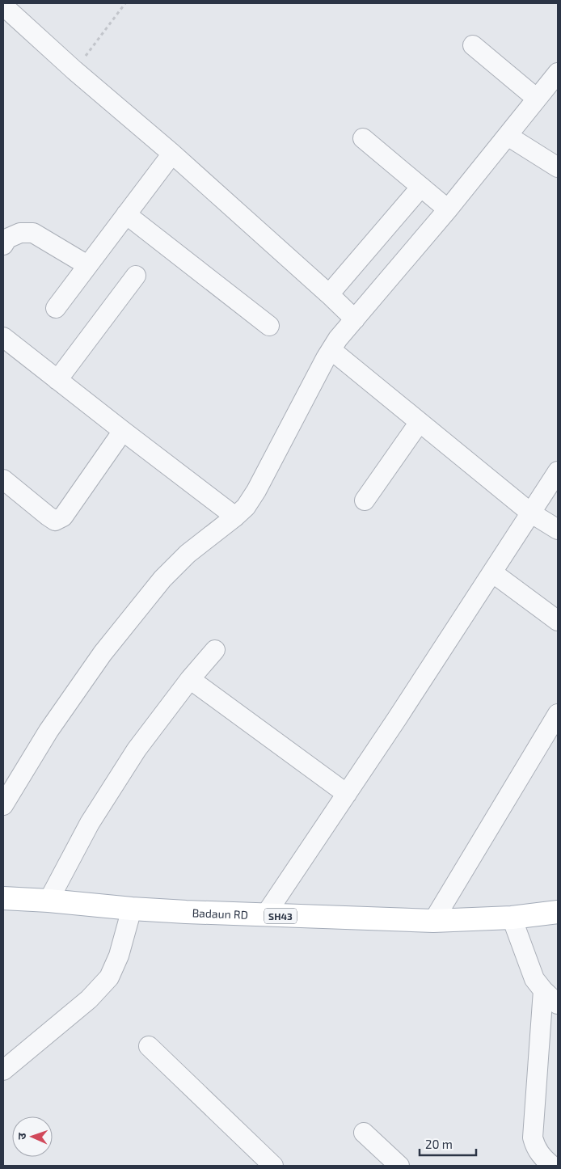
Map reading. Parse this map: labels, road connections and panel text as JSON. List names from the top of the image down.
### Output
{
  "streets": {
    "main road": ["Badaun RD", "SH43"]
  },
  "scale_bar": "20 m",
  "north": "left"
}
